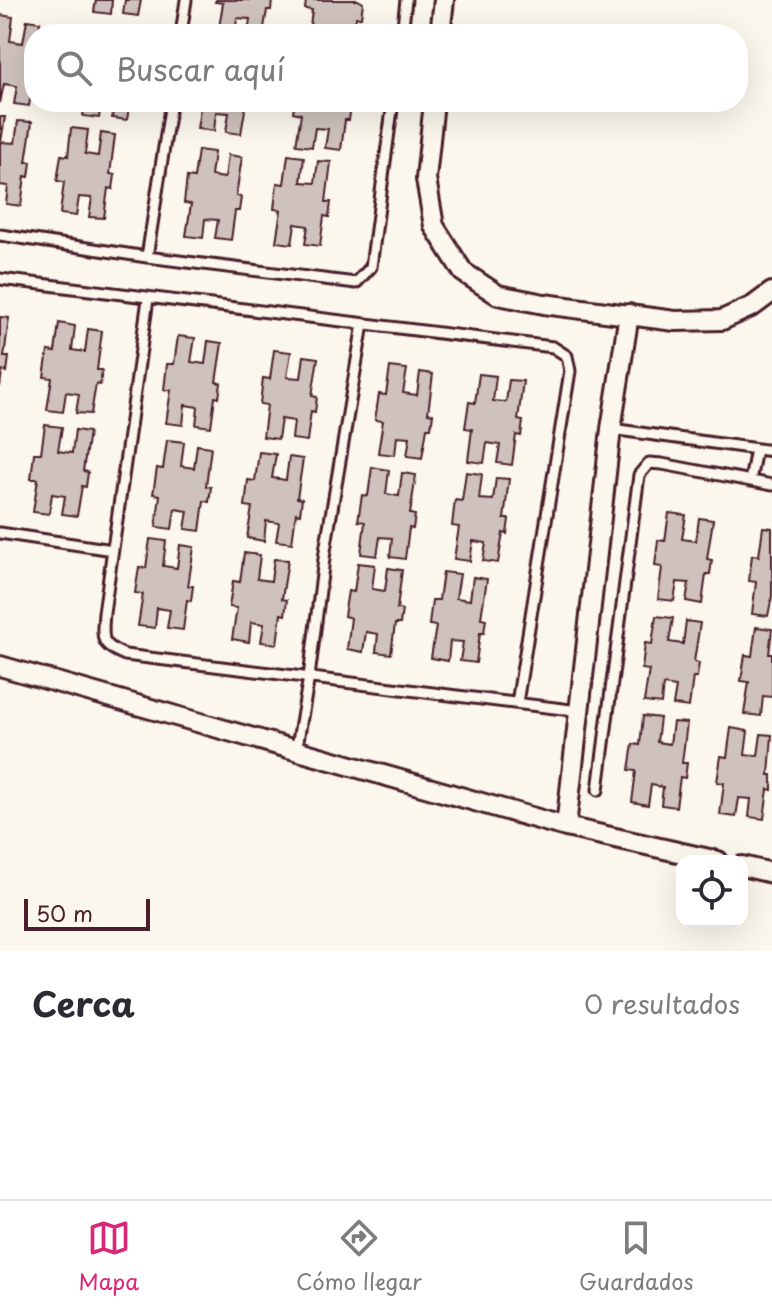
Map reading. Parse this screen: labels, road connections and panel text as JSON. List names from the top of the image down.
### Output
{
  "scale_bar": "50 m",
  "page": {
    "search": "Buscar aquí",
    "scale": "50 m",
    "heading": ["Cerca", "0 resultados"],
    "nav": ["Mapa", "Cómo llegar", "Guardados"]
  }
}
